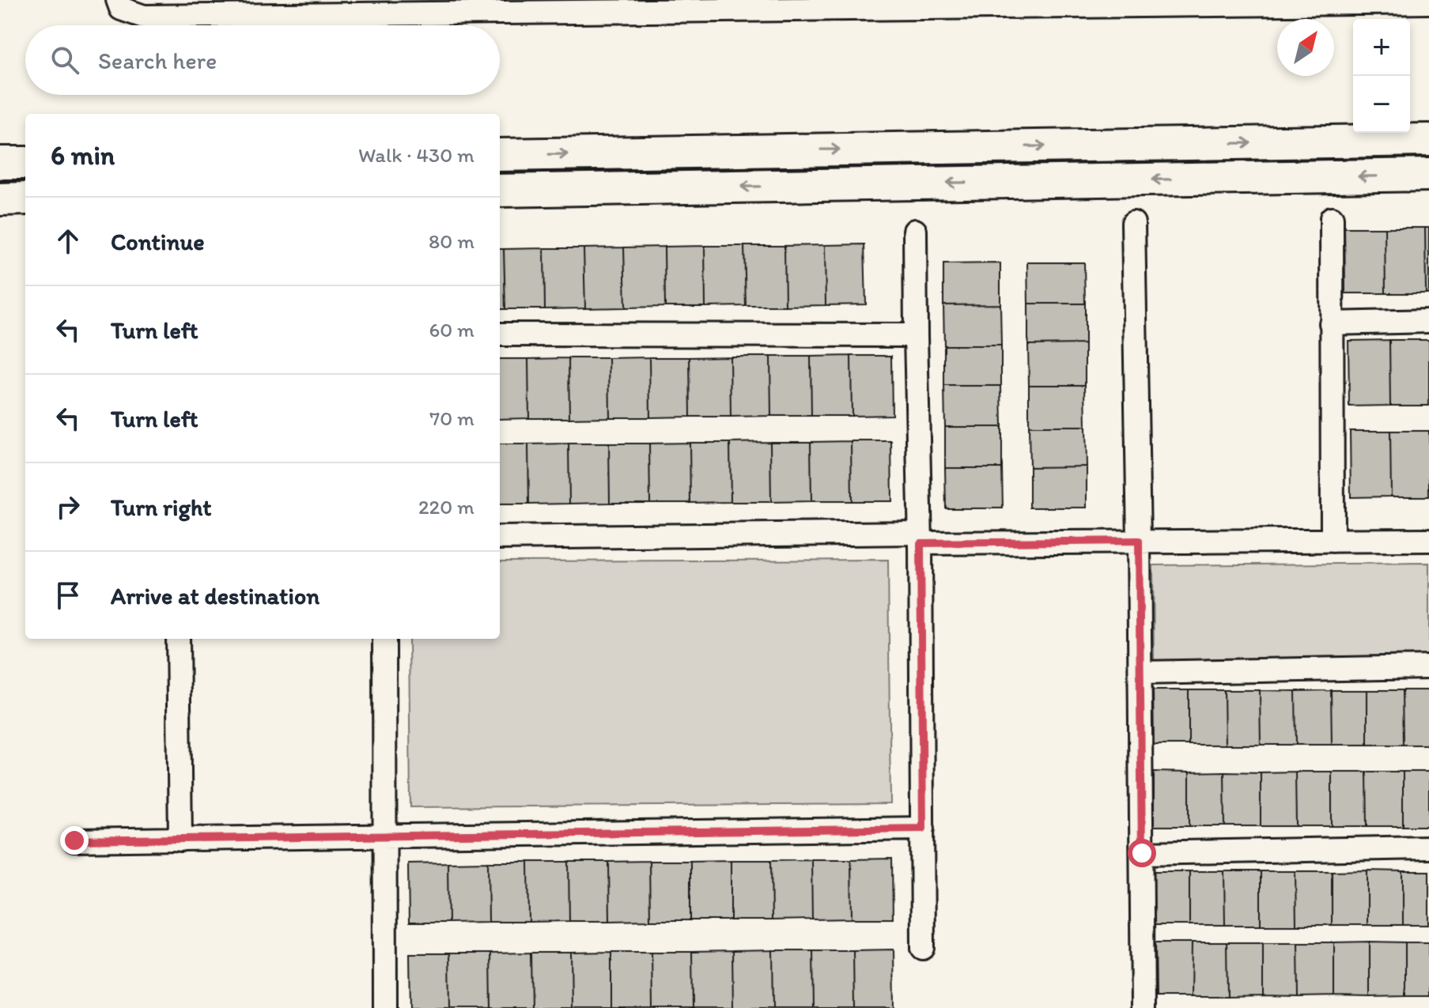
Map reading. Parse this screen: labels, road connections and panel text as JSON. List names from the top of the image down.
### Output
{
  "north": "top right",
  "page": {
    "map_buttons": ["+", "−"],
    "search": "Search here",
    "heading": ["6 min", "Walk · 430 m"],
    "list": [
      ["Continue", "80 m"],
      ["Turn left", "60 m"],
      ["Turn left", "70 m"],
      ["Turn right", "220 m"],
      "Arrive at destination"
    ]
  }
}
